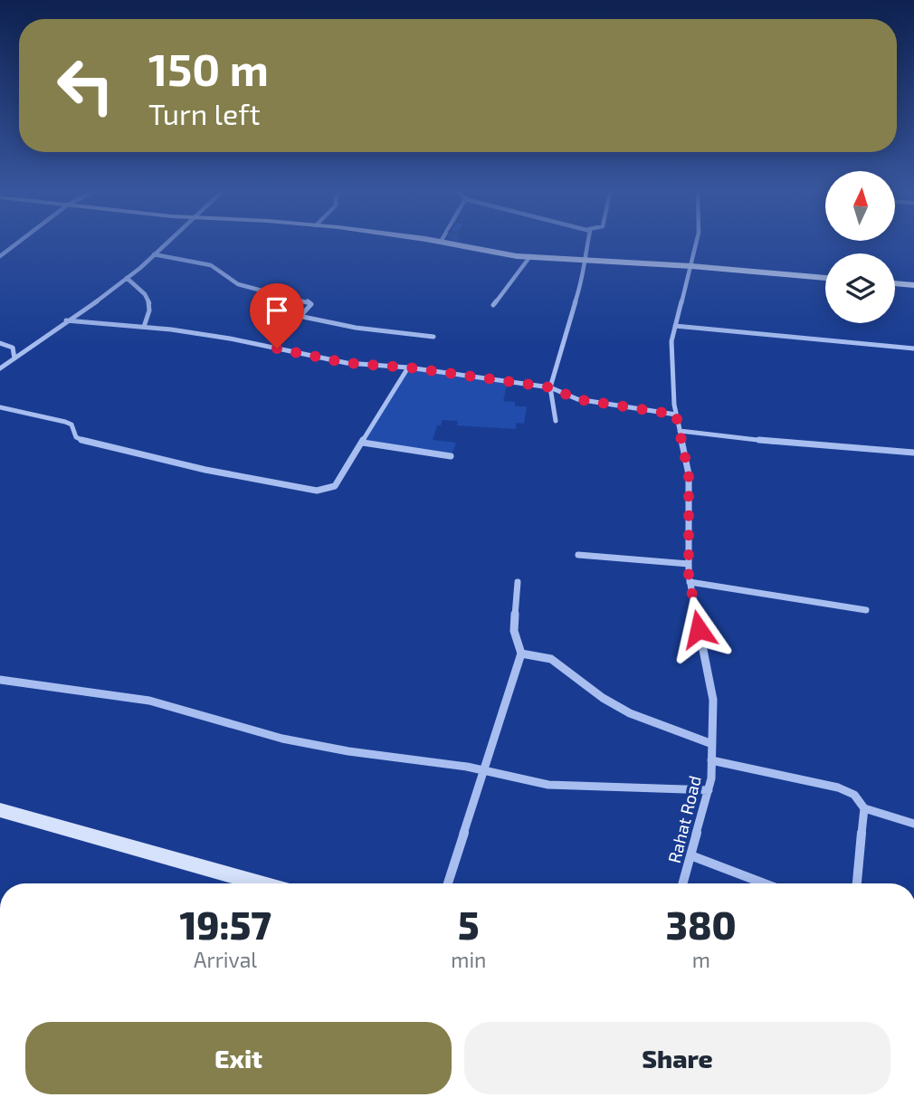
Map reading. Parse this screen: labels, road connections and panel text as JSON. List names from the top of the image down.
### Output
{
  "streets": {
    "street": ["Rahat Road"]
  },
  "north": "top",
  "page": {
    "turn": ["150 m", "Turn left"],
    "eta": [
      "19:57",
      "Arrival",
      "5",
      "min",
      "380",
      "m"
    ],
    "buttons": ["Exit", "Share"]
  }
}
